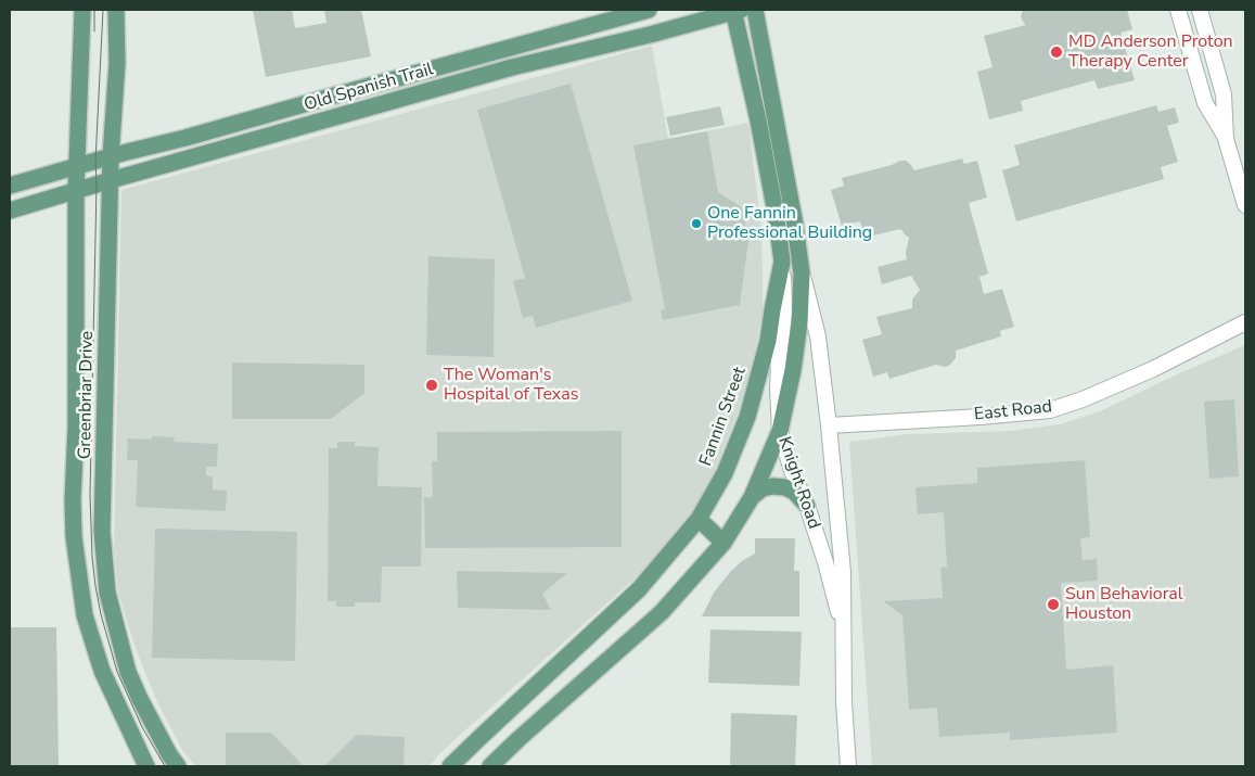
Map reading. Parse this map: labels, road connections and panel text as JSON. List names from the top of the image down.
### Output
{
  "streets": {
    "main road": ["Old Spanish Trail", "Greenbriar Drive", "Fannin Street"],
    "street": ["East Road", "Knight Road"]
  },
  "crossings": [
    ["Old Spanish Trail", "Greenbriar Drive"],
    ["Old Spanish Trail", "Fannin Street"],
    ["East Road", "Knight Road"],
    ["Fannin Street", "Knight Road"]
  ],
  "places": [
    "MD Anderson Proton Therapy Center",
    "One Fannin Professional Building",
    "The Woman's Hospital of Texas",
    "Sun Behavioral Houston"
  ]
}
